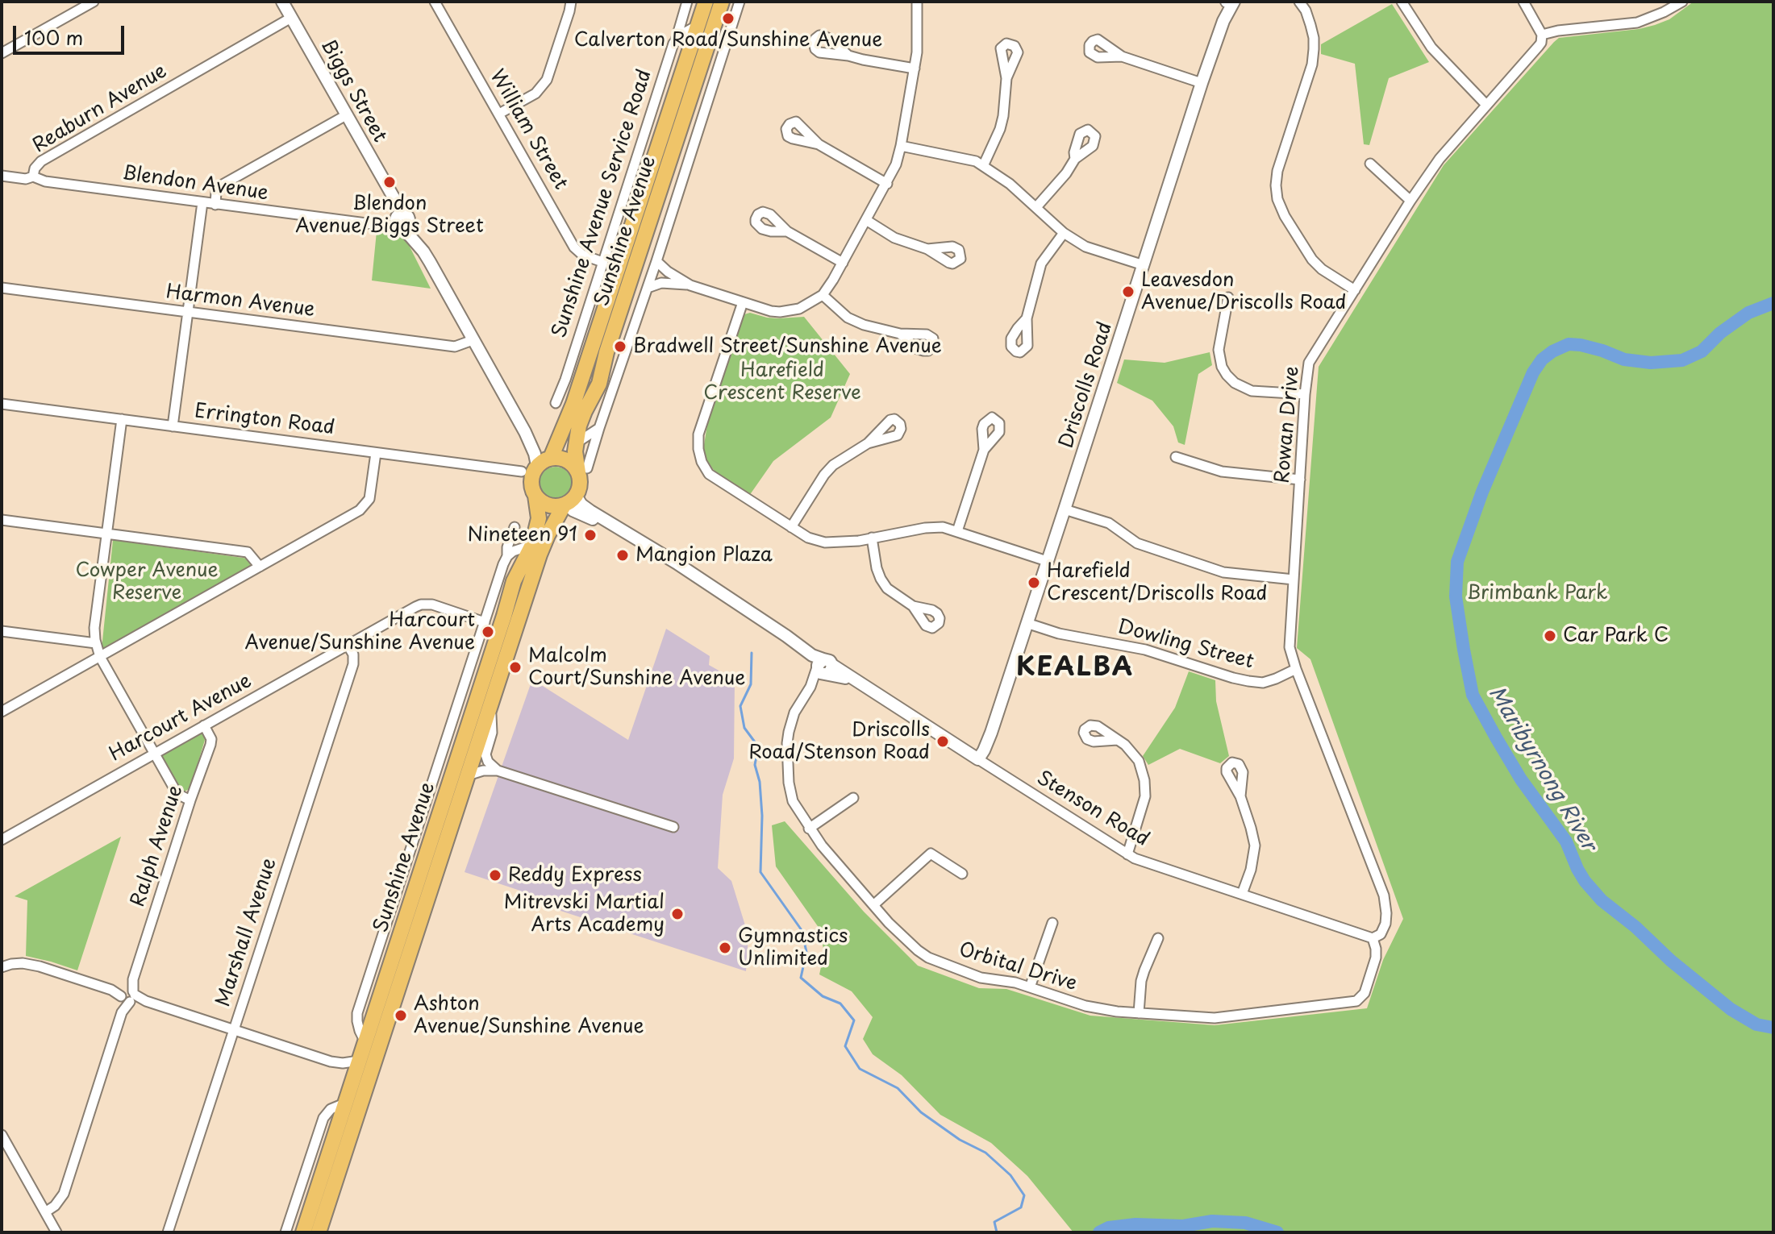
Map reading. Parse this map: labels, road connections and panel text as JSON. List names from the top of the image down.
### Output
{
  "streets": {
    "main road": ["Sunshine Avenue"],
    "street": [
      "Biggs Street",
      "Reaburn Avenue",
      "William Street",
      "Blendon Avenue",
      "Sunshine Avenue Service Road",
      "Harmon Avenue",
      "Driscolls Road",
      "Errington Road",
      "Rowan Drive",
      "Dowling Street",
      "Harcourt Avenue",
      "Stenson Road",
      "Ralph Avenue",
      "Marshall Avenue",
      "Orbital Drive"
    ]
  },
  "crossings": [
    ["Biggs Street", "Reaburn Avenue"],
    ["Biggs Street", "Blendon Avenue"],
    ["Biggs Street", "Sunshine Avenue"],
    ["Biggs Street", "Harmon Avenue"],
    ["Biggs Street", "Stenson Road"],
    ["Reaburn Avenue", "Blendon Avenue"],
    ["William Street", "Sunshine Avenue Service Road"],
    ["Sunshine Avenue", "Stenson Road"],
    ["Driscolls Road", "Dowling Street"],
    ["Driscolls Road", "Stenson Road"],
    ["Rowan Drive", "Dowling Street"],
    ["Rowan Drive", "Stenson Road"],
    ["Rowan Drive", "Orbital Drive"],
    ["Harcourt Avenue", "Ralph Avenue"],
    ["Harcourt Avenue", "Marshall Avenue"],
    ["Stenson Road", "Orbital Drive"]
  ],
  "districts": ["KEALBA"],
  "water": ["Maribyrnong River"],
  "parks": ["Harefield Crescent Reserve", "Cowper Avenue Reserve", "Brimbank Park"],
  "places": [
    "Calverton Road/Sunshine Avenue",
    "Blendon Avenue/Biggs Street",
    "Leavesdon Avenue/Driscolls Road",
    "Bradwell Street/Sunshine Avenue",
    "Nineteen 91",
    "Mangion Plaza",
    "Harefield Crescent/Driscolls Road",
    "Harcourt Avenue/Sunshine Avenue",
    "Car Park C",
    "Malcolm Court/Sunshine Avenue",
    "Driscolls Road/Stenson Road",
    "Reddy Express",
    "Mitrevski Martial Arts Academy",
    "Gymnastics Unlimited",
    "Ashton Avenue/Sunshine Avenue"
  ],
  "scale_bar": "100 m"
}
